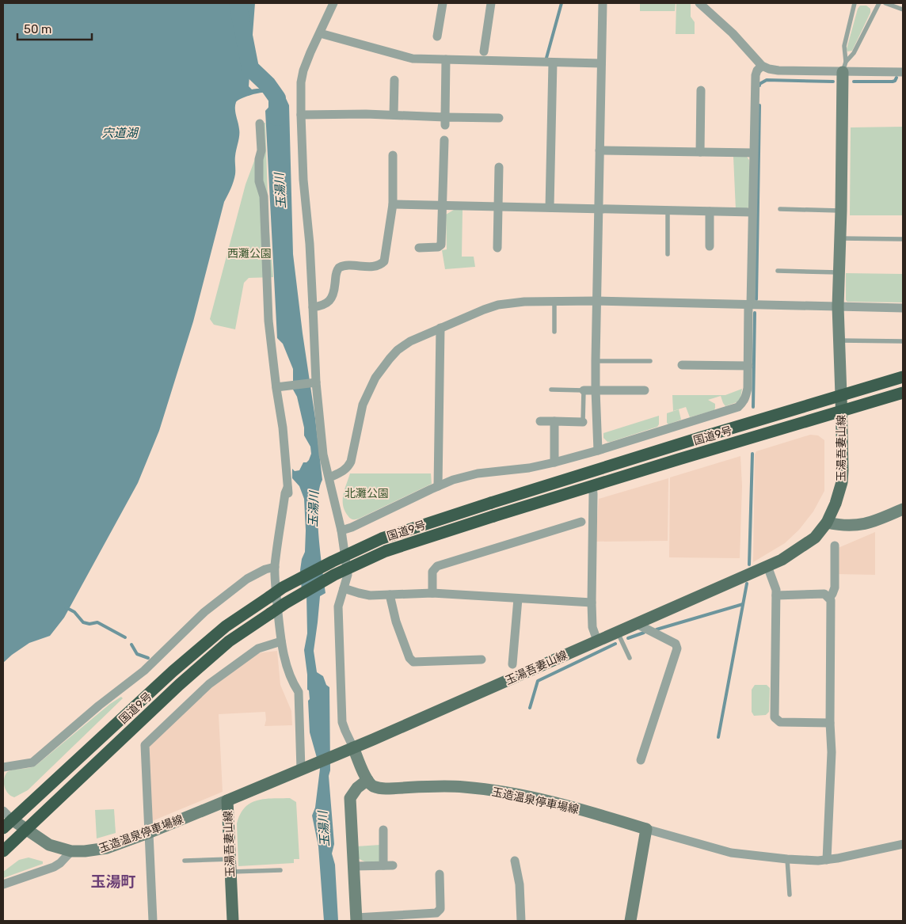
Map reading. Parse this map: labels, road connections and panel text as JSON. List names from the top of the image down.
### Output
{
  "streets": {
    "highway": ["国道9号"],
    "main road": ["玉湯吾妻山線", "玉造温泉停車場線"]
  },
  "crossings": [
    ["国道9号", "玉湯吾妻山線"],
    ["国道9号", "玉造温泉停車場線"],
    ["玉湯吾妻山線", "玉造温泉停車場線"]
  ],
  "districts": ["玉湯町"],
  "water": ["宍道湖", "玉湯川"],
  "parks": ["西灘公園", "北灘公園"],
  "scale_bar": "50 m"
}
